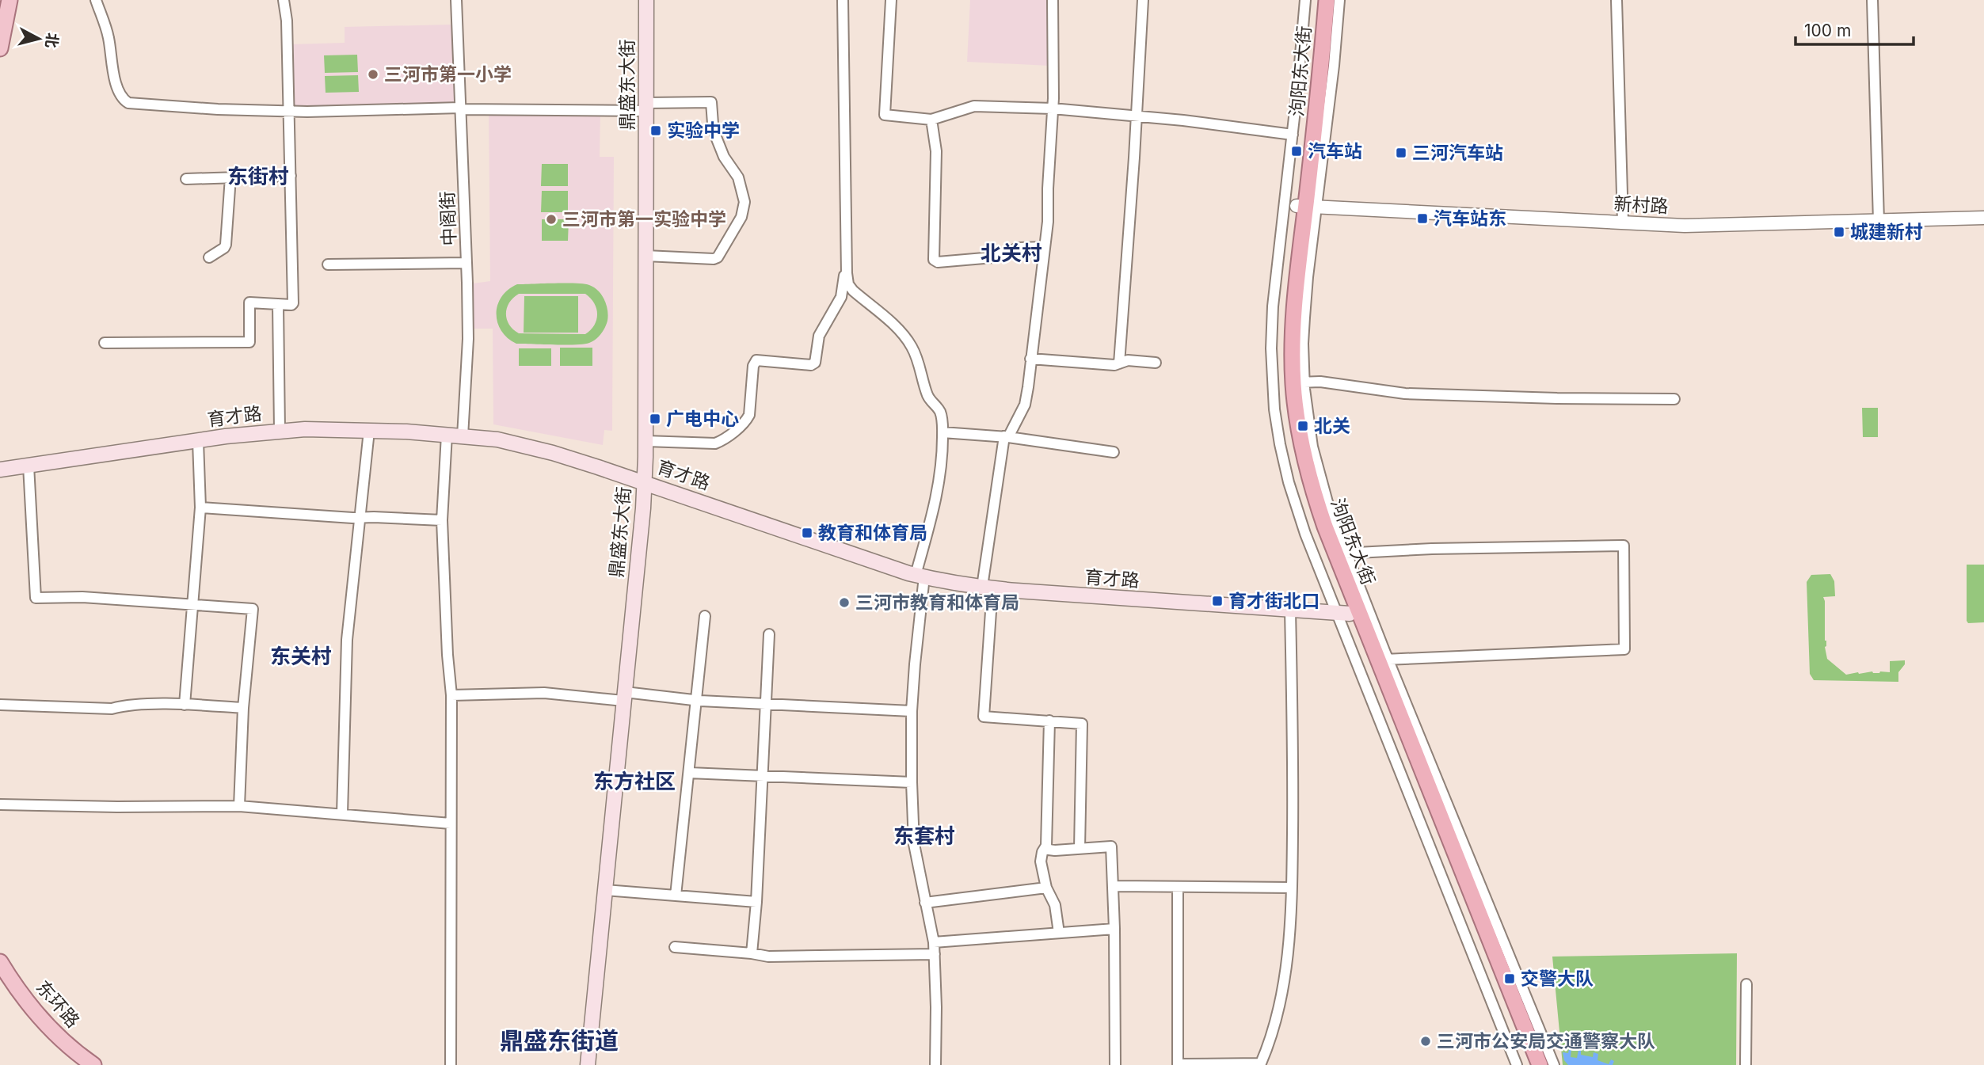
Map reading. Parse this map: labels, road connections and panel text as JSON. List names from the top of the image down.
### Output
{
  "streets": {
    "highway": ["泃阳东大街"],
    "main road": ["鼎盛东大街", "育才路", "东环路"],
    "street": ["新村路", "中阁街"]
  },
  "crossings": [
    ["泃阳东大街", "新村路"],
    ["泃阳东大街", "育才路"],
    ["鼎盛东大街", "育才路"],
    ["中阁街", "育才路"]
  ],
  "districts": [
    "东街村",
    "北关村",
    "东关村",
    "东方社区",
    "东套村",
    "鼎盛东街道"
  ],
  "places": {
    "other": [
      "三河市第一小学",
      "三河市第一实验中学",
      "三河市教育和体育局",
      "三河市公安局交通警察大队"
    ],
    "transit": [
      "实验中学",
      "汽车站",
      "三河汽车站",
      "汽车站东",
      "城建新村",
      "广电中心",
      "北关",
      "教育和体育局",
      "育才街北口",
      "交警大队"
    ]
  },
  "scale_bar": "100 m",
  "north": "right"
}
